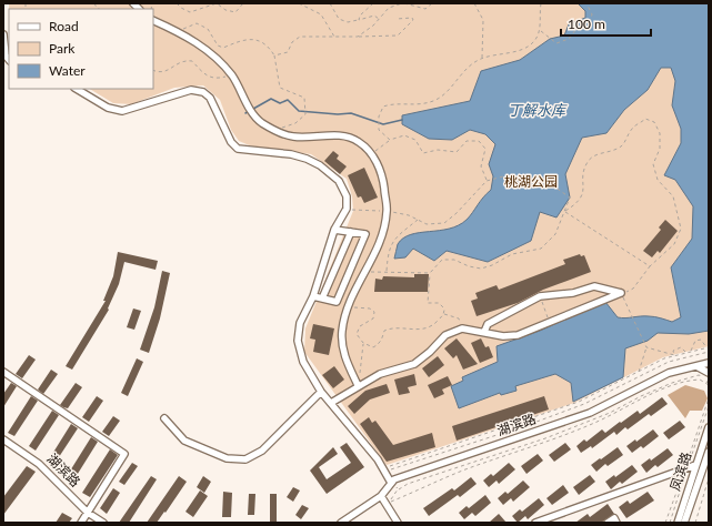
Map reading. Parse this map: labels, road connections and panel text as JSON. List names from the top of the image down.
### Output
{
  "streets": {
    "street": ["湖滨路", "凤滨路"]
  },
  "water": ["丁解水库"],
  "parks": ["桃湖公园"],
  "legend": ["Road", "Park", "Water"],
  "scale_bar": "100 m"
}
